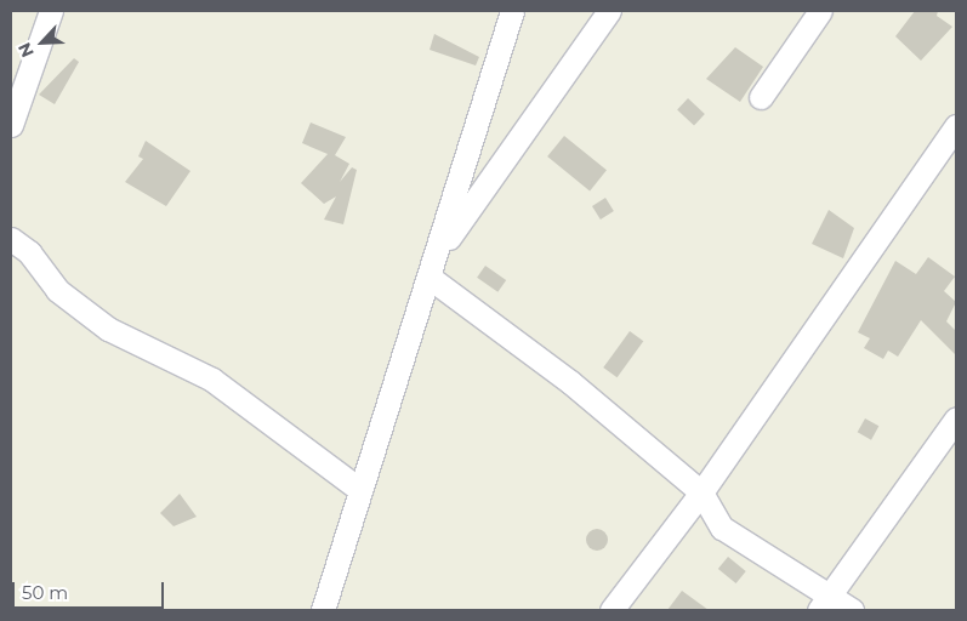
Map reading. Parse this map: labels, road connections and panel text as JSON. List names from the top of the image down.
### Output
{
  "scale_bar": "50 m",
  "north": "bottom left"
}
